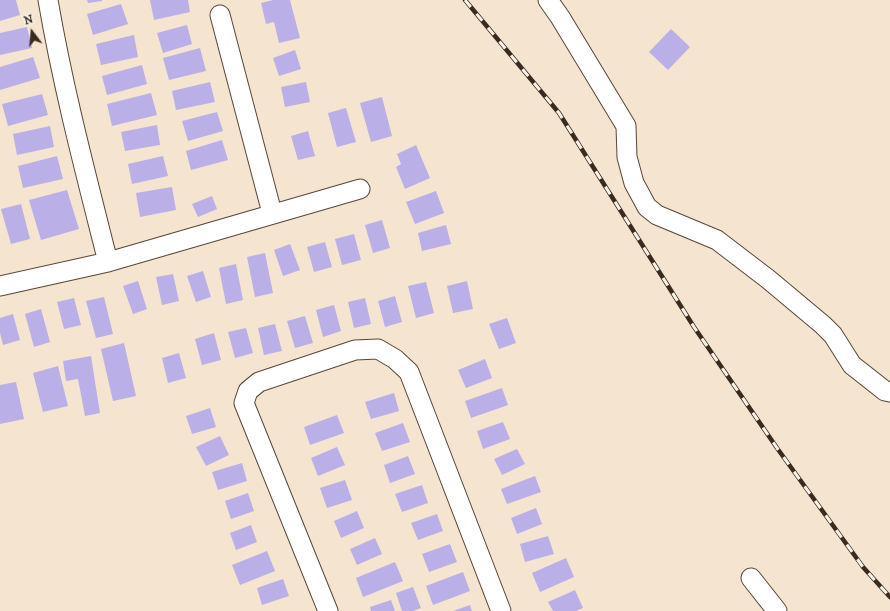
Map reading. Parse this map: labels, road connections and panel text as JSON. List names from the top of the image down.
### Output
{
  "north": "top"
}
